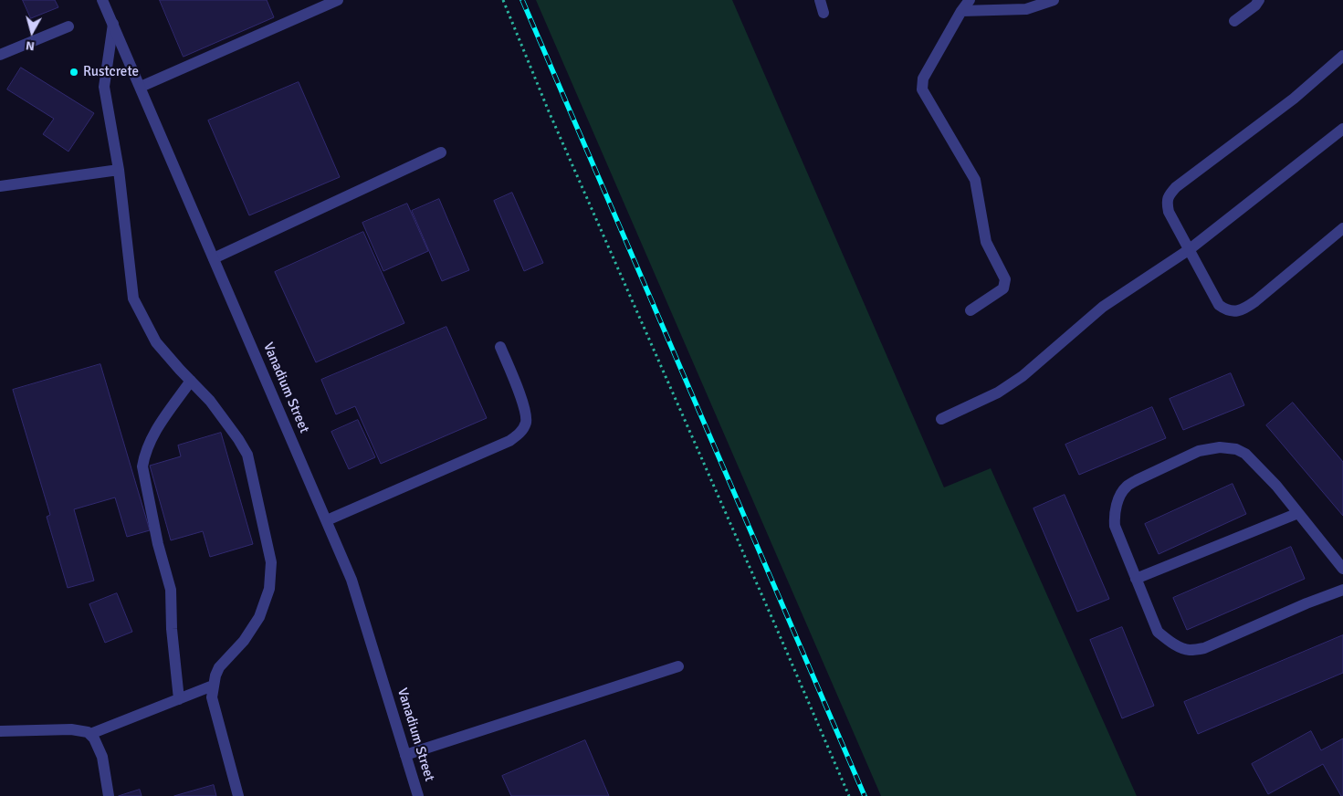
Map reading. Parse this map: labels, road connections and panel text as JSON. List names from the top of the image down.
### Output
{
  "streets": {
    "street": ["Vanadium Street"]
  },
  "places": ["Rustcrete"],
  "north": "bottom"
}
